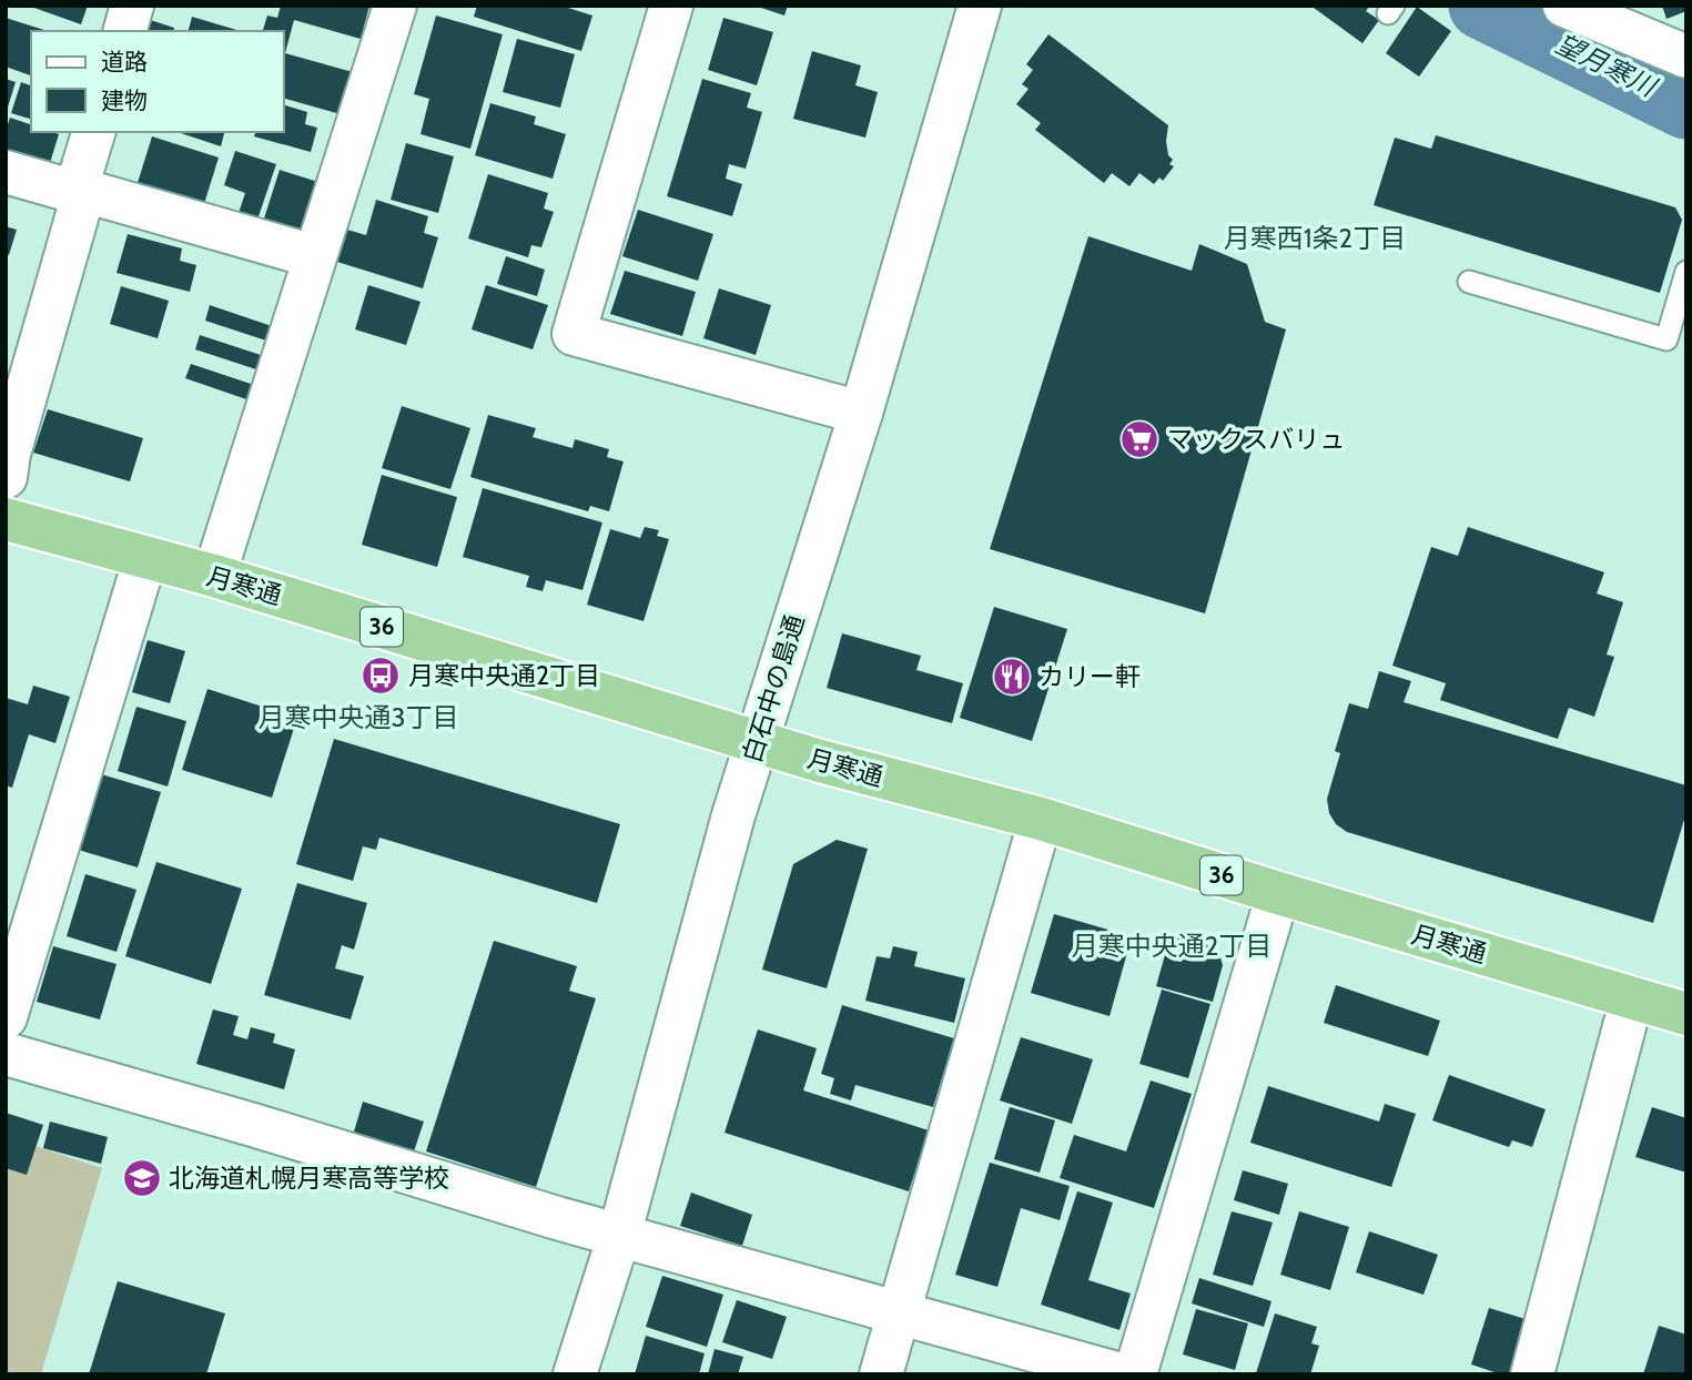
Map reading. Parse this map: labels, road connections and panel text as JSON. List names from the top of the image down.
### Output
{
  "streets": {
    "highway": ["月寒通", "36"],
    "street": ["白石中の島通"]
  },
  "crossings": [
    ["月寒通", "白石中の島通"]
  ],
  "districts": ["月寒西1条2丁目", "月寒中央通3丁目", "月寒中央通2丁目"],
  "water": ["望月寒川"],
  "places": {
    "supermarket": ["マックスバリュ"],
    "bus stop": ["月寒中央通2丁目"],
    "restaurant": ["カリー軒"],
    "school or university": ["北海道札幌月寒高等学校"]
  },
  "legend": ["道路", "建物"]
}
